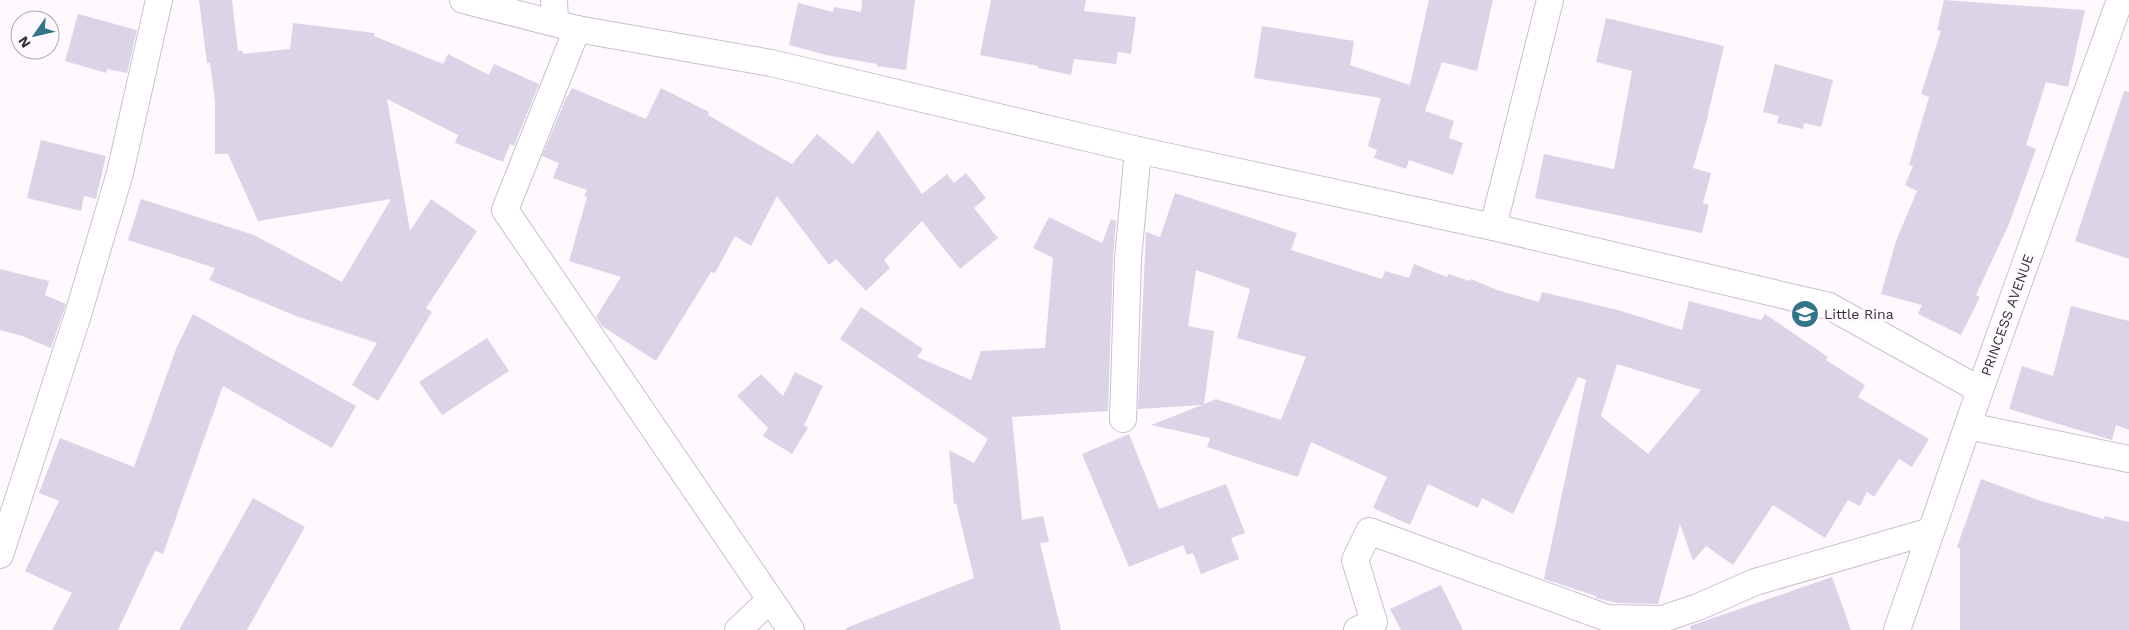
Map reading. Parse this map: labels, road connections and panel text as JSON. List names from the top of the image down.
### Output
{
  "streets": {
    "street": ["PRINCESS AVENUE"]
  },
  "places": {
    "school or university": ["Little Rina"]
  },
  "north": "bottom left"
}
